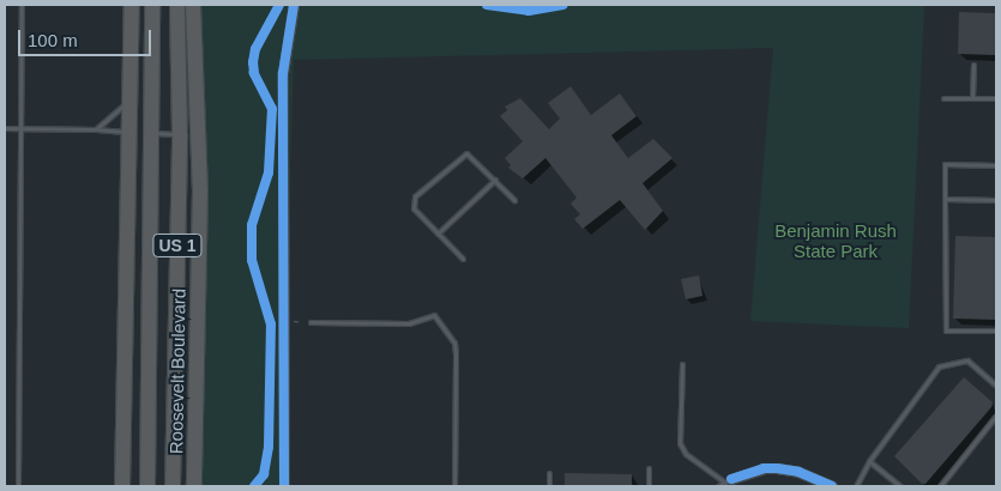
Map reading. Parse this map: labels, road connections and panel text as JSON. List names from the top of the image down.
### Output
{
  "streets": {
    "highway": ["US 1", "Roosevelt Boulevard"]
  },
  "parks": ["Benjamin Rush State Park"],
  "scale_bar": "100 m"
}
